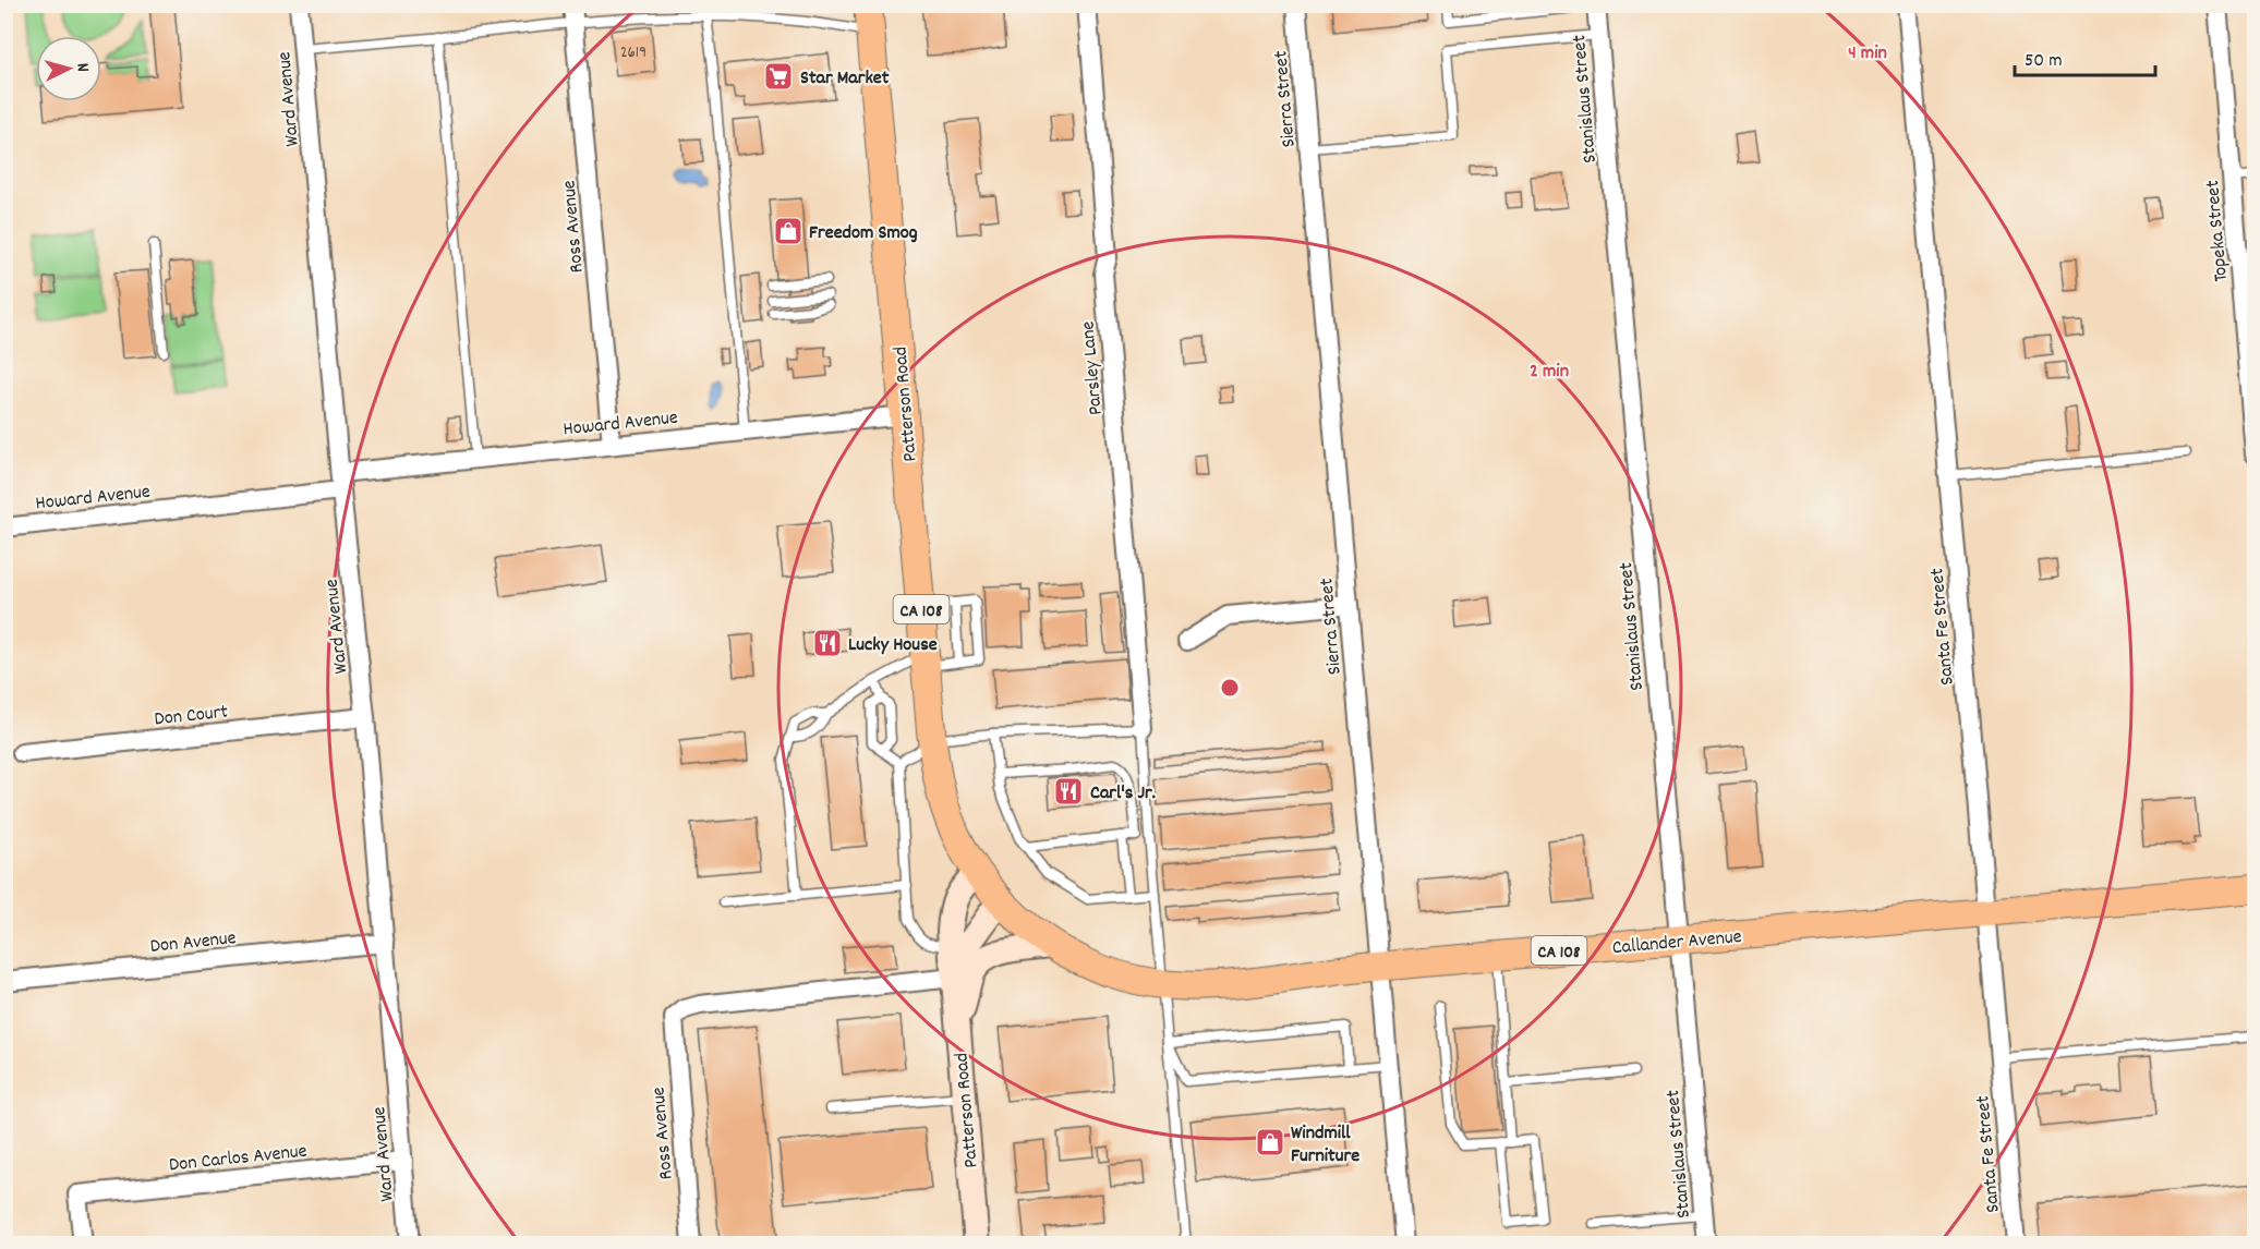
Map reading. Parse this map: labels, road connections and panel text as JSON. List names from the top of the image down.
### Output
{
  "streets": {
    "main road": ["Patterson Road", "CA 108", "Callander Avenue"],
    "street": [
      "Ward Avenue",
      "Sierra Street",
      "Stanislaus Street",
      "Ross Avenue",
      "Topeka Street",
      "Parsley Lane",
      "Howard Avenue",
      "Santa Fe Street",
      "Don Court",
      "Don Avenue",
      "Don Carlos Avenue"
    ]
  },
  "crossings": [
    ["Ward Avenue", "Howard Avenue"],
    ["Ward Avenue", "Don Court"],
    ["Ward Avenue", "Don Avenue"],
    ["Ward Avenue", "Don Carlos Avenue"],
    ["Sierra Street", "Callander Avenue"],
    ["Stanislaus Street", "Callander Avenue"],
    ["Ross Avenue", "Patterson Road"],
    ["Ross Avenue", "Howard Avenue"],
    ["Patterson Road", "Howard Avenue"],
    ["Patterson Road", "Callander Avenue"],
    ["Santa Fe Street", "Callander Avenue"]
  ],
  "places": {
    "supermarket": ["Star Market"],
    "shop": ["Freedom Smog", "Windmill Furniture"],
    "restaurant": ["Lucky House", "Carl's Jr."]
  },
  "house_numbers": ["2619"],
  "scale_bar": "50 m",
  "north": "right",
  "rings": ["4 min", "2 min"]
}
